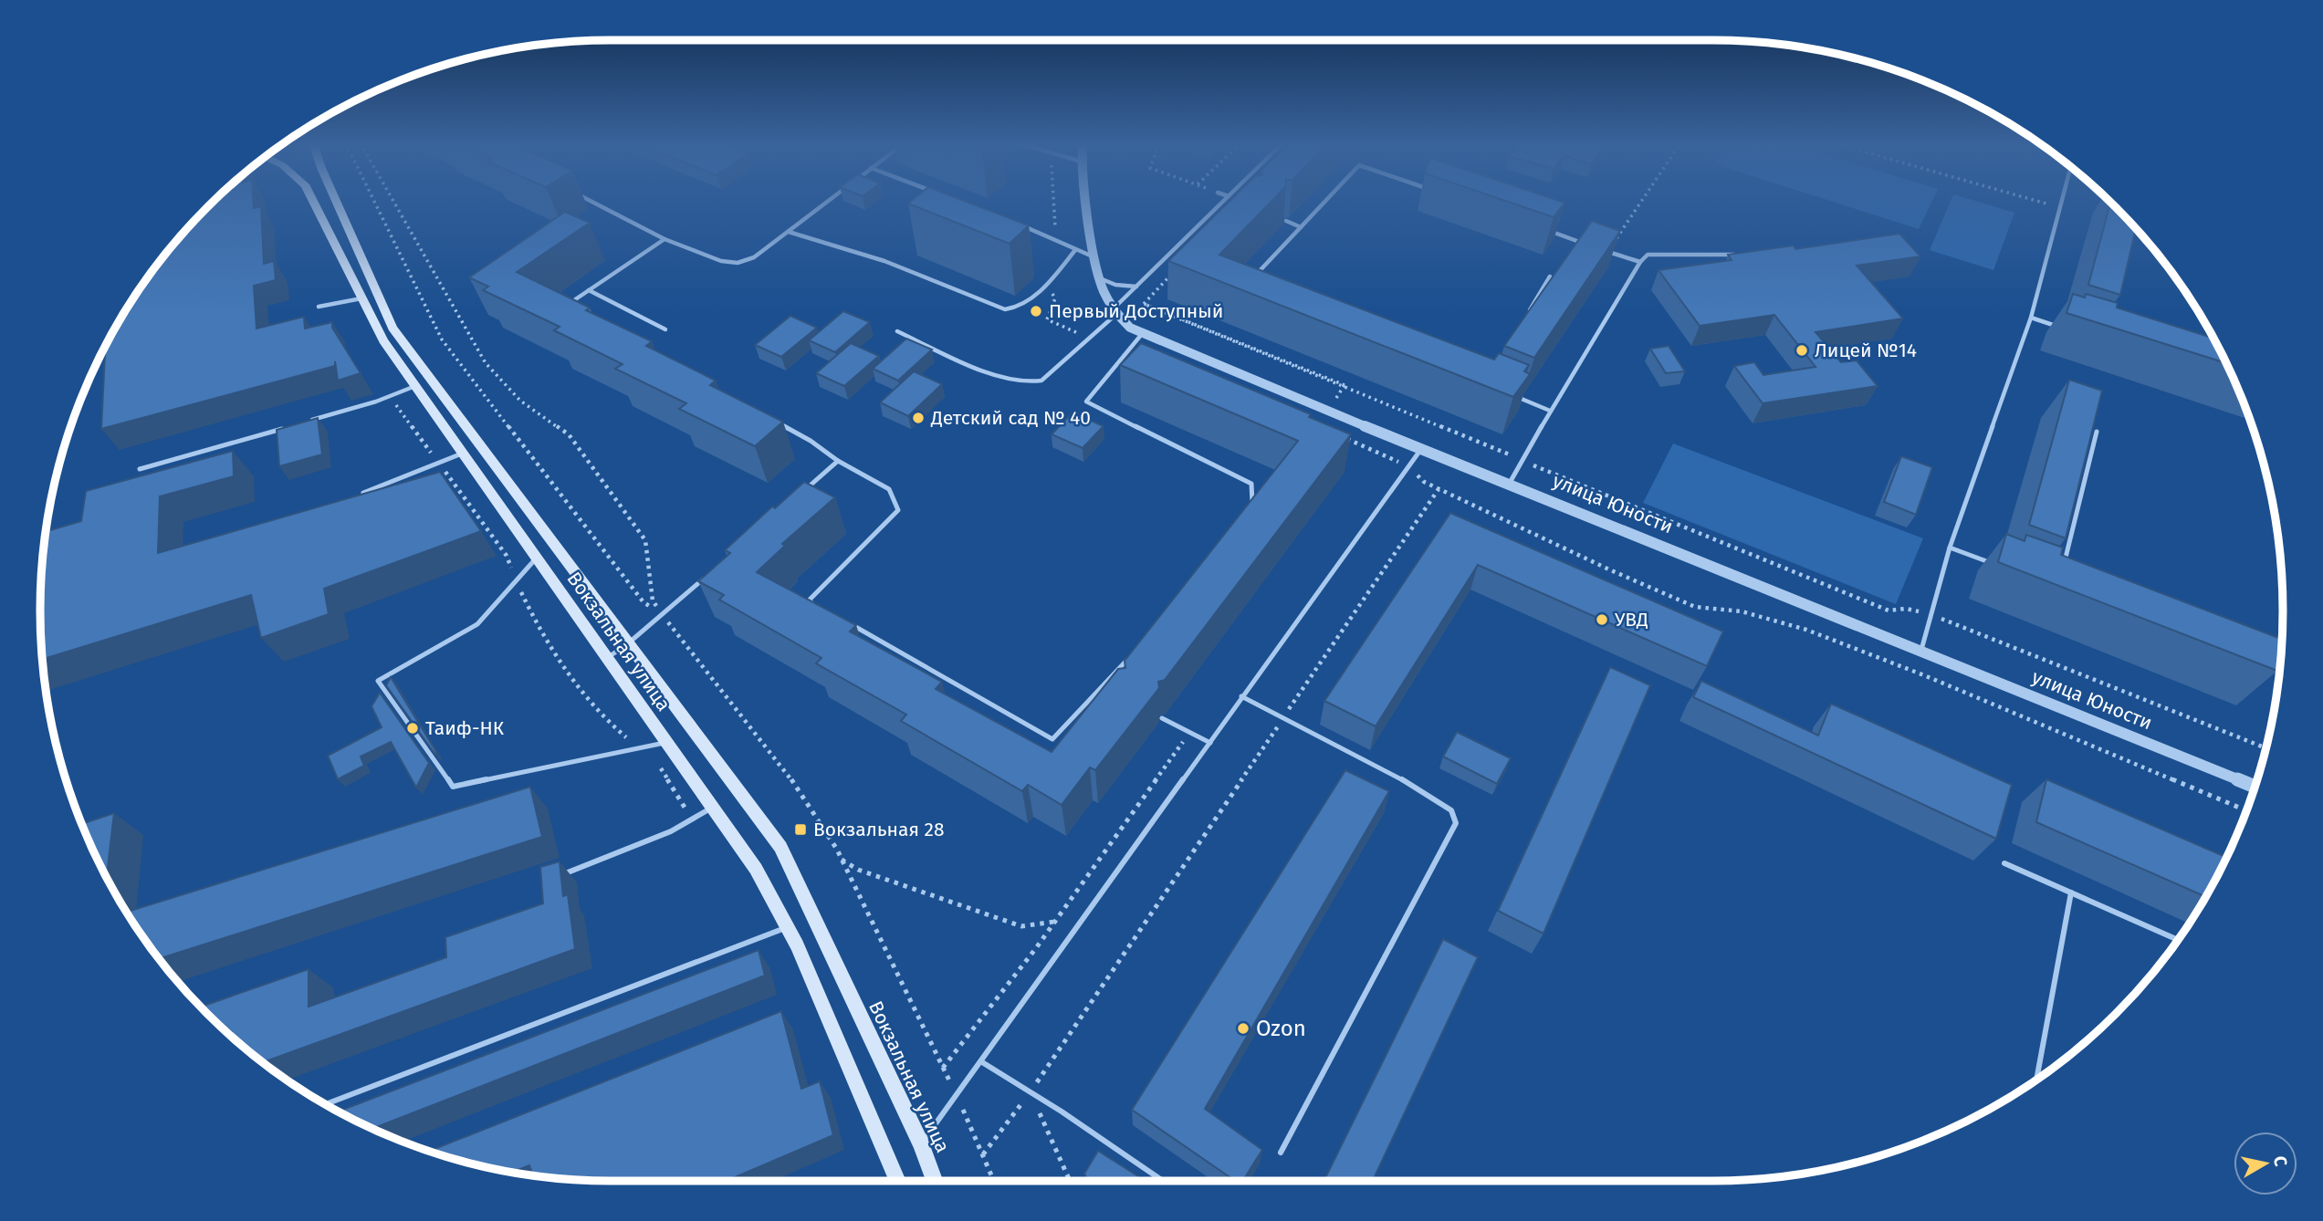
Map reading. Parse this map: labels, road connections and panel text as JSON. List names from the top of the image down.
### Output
{
  "streets": {
    "main road": ["Вокзальная улица"],
    "street": ["улица Юности"]
  },
  "places": {
    "other": [
      "Первый Доступный",
      "Лицей №14",
      "Детский сад № 40",
      "УВД",
      "Таиф-НК",
      "Ozon"
    ],
    "transit": ["Вокзальная 28"]
  },
  "north": "right"
}
